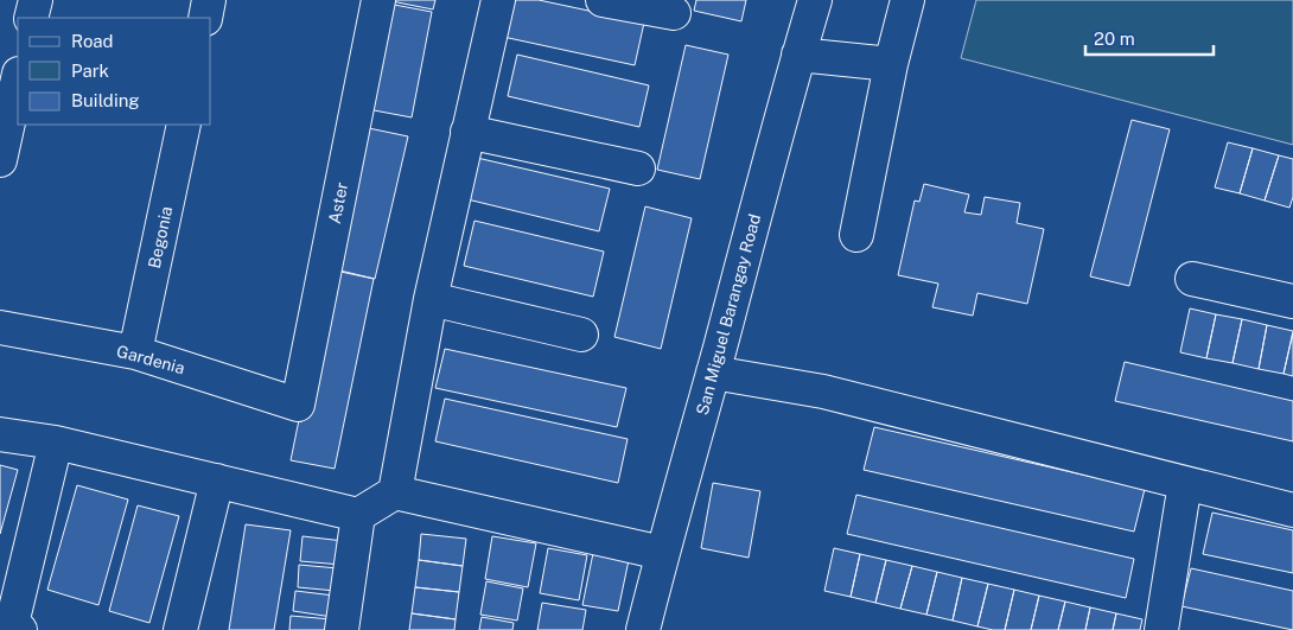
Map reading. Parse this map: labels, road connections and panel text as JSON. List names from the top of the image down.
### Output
{
  "streets": {
    "street": [
      "Aster",
      "Begonia",
      "San Miguel Barangay Road",
      "Gardenia"
    ]
  },
  "crossings": [
    ["Aster", "Gardenia"],
    ["Begonia", "Gardenia"]
  ],
  "legend": ["Road", "Park", "Building"],
  "scale_bar": "20 m"
}
